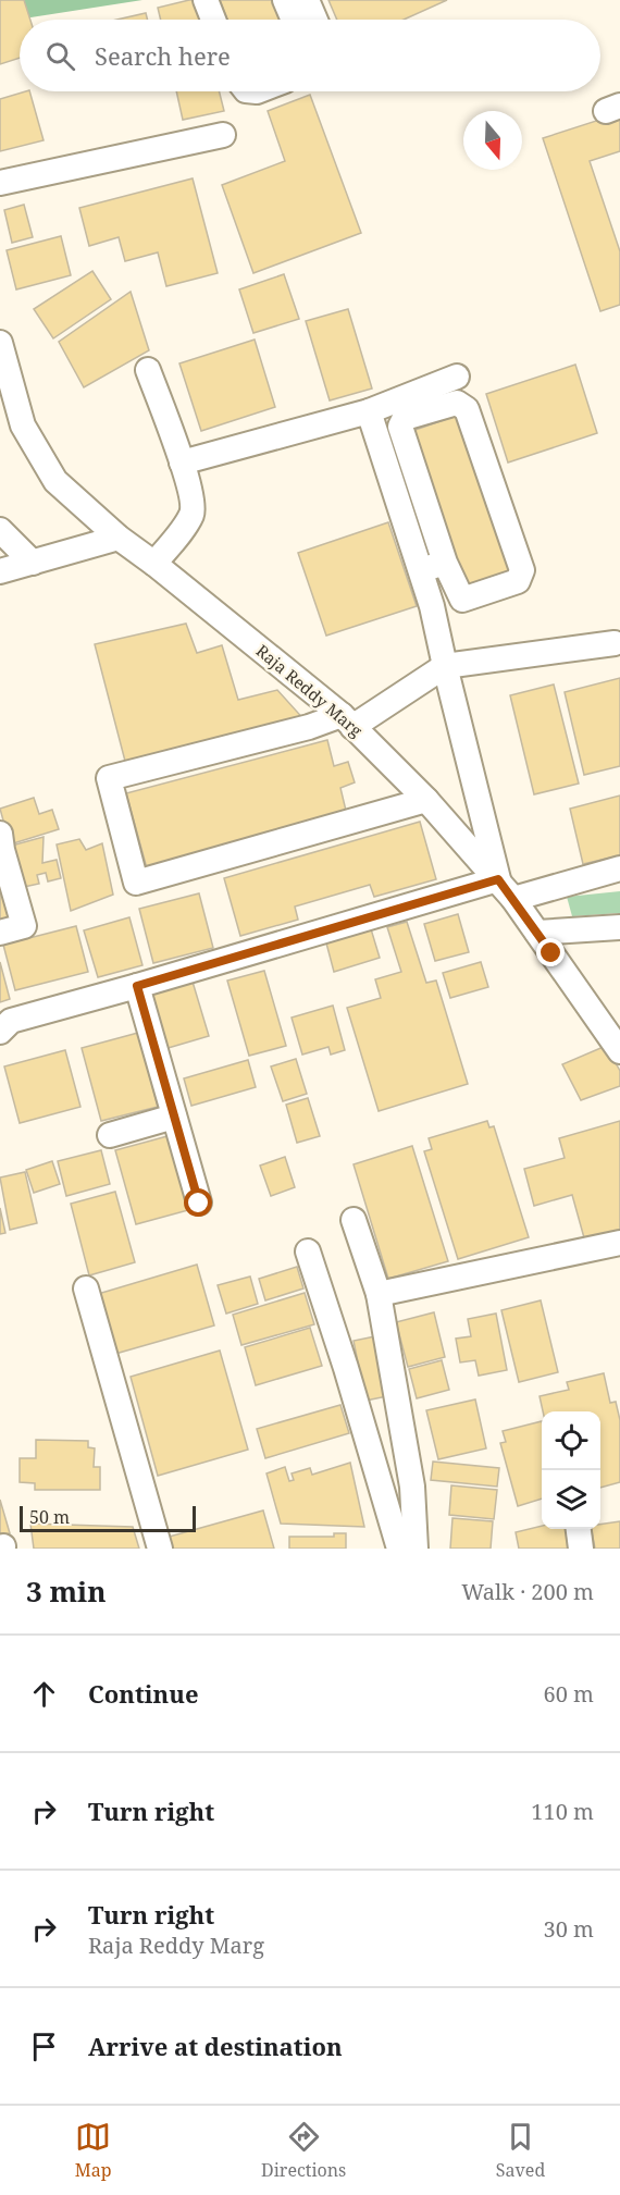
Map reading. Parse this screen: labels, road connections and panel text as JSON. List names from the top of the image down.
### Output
{
  "streets": {
    "street": ["Raja Reddy Marg"]
  },
  "scale_bar": "50 m",
  "north": "bottom",
  "page": {
    "search": "Search here",
    "scale": "50 m",
    "heading": ["3 min", "Walk · 200 m"],
    "list": [
      ["Continue", "60 m"],
      ["Turn right", "110 m"],
      ["Turn right", "Raja Reddy Marg", "30 m"],
      "Arrive at destination"
    ],
    "nav": ["Map", "Directions", "Saved"]
  }
}
